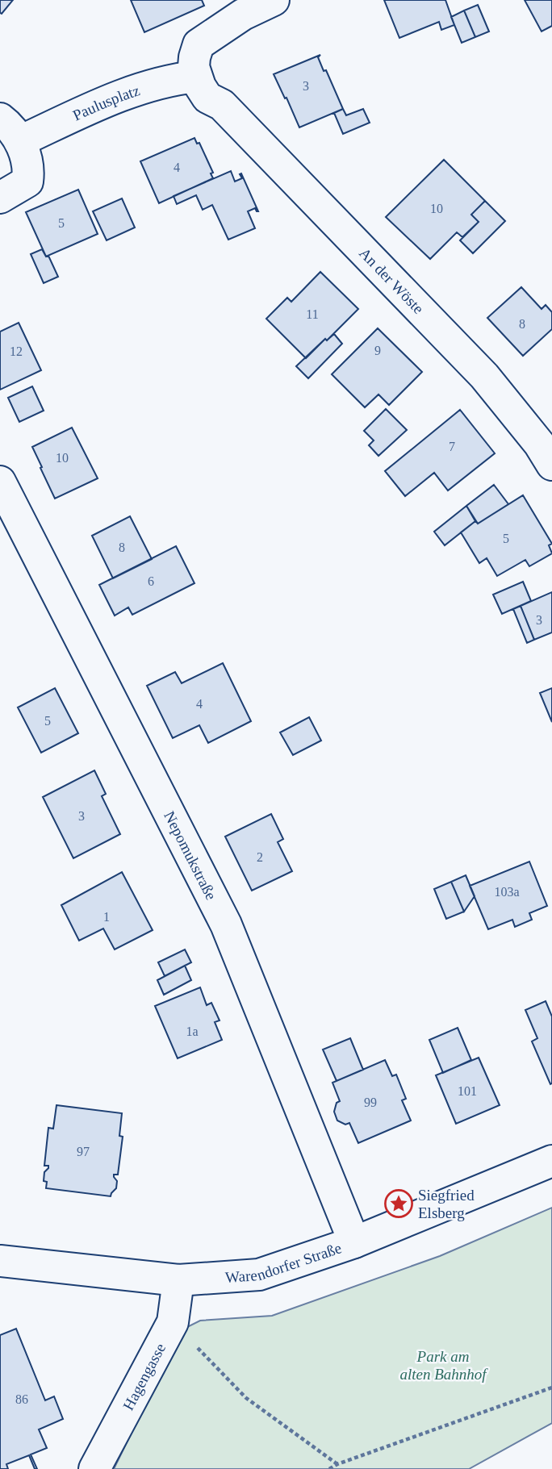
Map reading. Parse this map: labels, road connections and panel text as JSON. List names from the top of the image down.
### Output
{
  "streets": {
    "street": [
      "Paulusplatz",
      "An der Wöste",
      "Nepomukstraße",
      "Warendorfer Straße",
      "Hagengasse"
    ]
  },
  "crossings": [
    ["Paulusplatz", "An der Wöste"],
    ["Nepomukstraße", "Warendorfer Straße"],
    ["Warendorfer Straße", "Hagengasse"]
  ],
  "parks": ["Park am alten Bahnhof"],
  "places": {
    "place": ["Siegfried Elsberg"]
  },
  "house_numbers": [
    "3",
    "4",
    "10",
    "5",
    "11",
    "8",
    "9",
    "12",
    "7",
    "10",
    "5",
    "8",
    "6",
    "3",
    "4",
    "5",
    "3",
    "2",
    "103a",
    "1",
    "1a",
    "101",
    "99",
    "97",
    "86"
  ]
}
